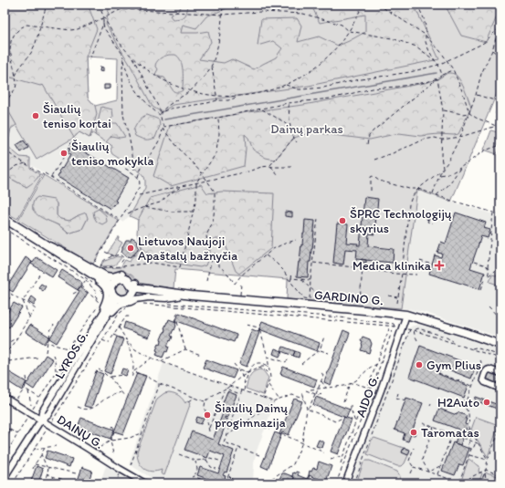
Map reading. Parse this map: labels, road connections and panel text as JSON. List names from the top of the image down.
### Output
{
  "streets": {
    "main road": ["GARDINO G."],
    "street": ["LYROS G.", "AIDO G.", "DAINŲ G."]
  },
  "crossings": [
    ["GARDINO G.", "LYROS G."],
    ["GARDINO G.", "AIDO G."],
    ["LYROS G.", "DAINŲ G."]
  ],
  "parks": ["Dainų parkas"],
  "places": {
    "other": [
      "Šiaulių teniso kortai",
      "Šiaulių teniso mokykla",
      "ŠPRC Technologijų skyrius",
      "Lietuvos Naujoji Apaštalų bažnyčia",
      "Gym Plius",
      "H2Auto",
      "Šiaulių Dainų progimnazija",
      "Taromatas"
    ],
    "health": ["Medica klinika"]
  }
}
